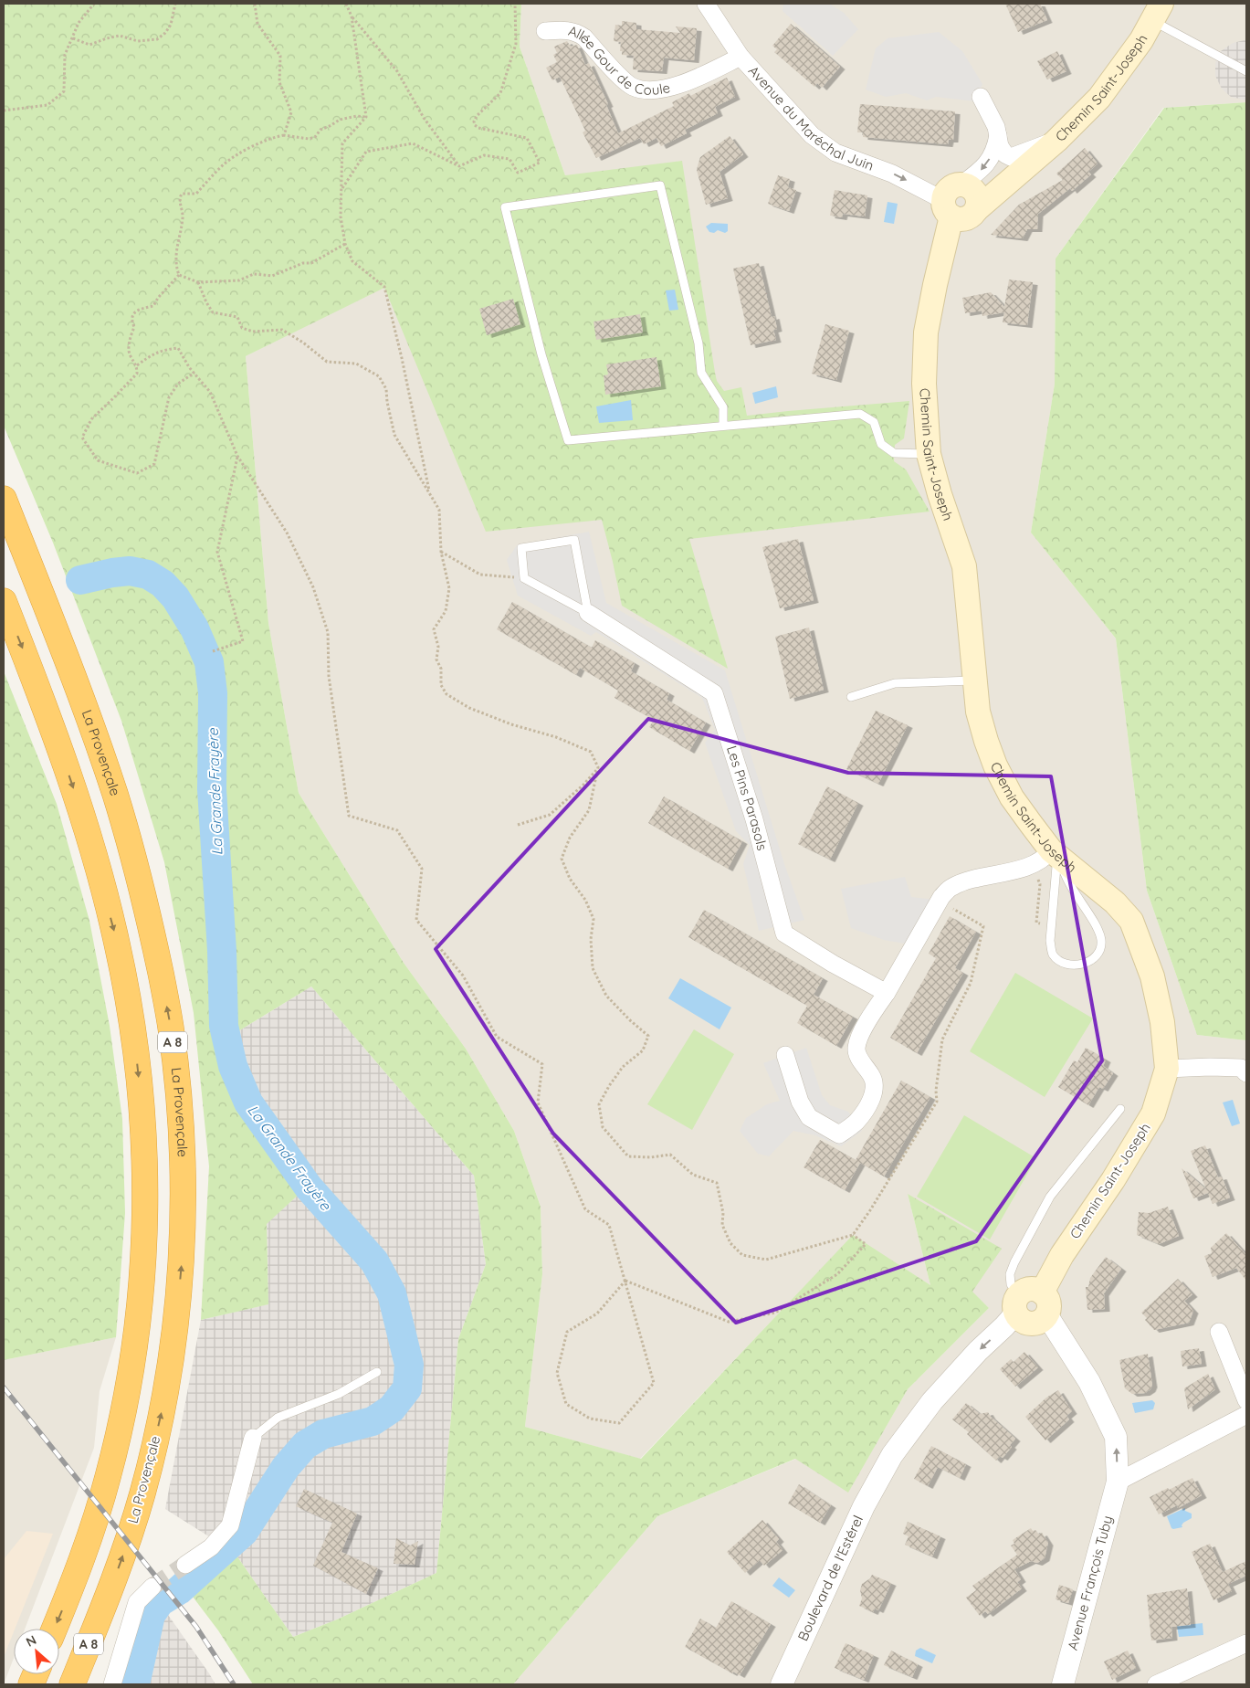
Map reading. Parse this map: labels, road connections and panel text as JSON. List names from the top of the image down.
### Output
{
  "streets": {
    "highway": ["La Provençale", "A 8"],
    "main road": ["Chemin Saint-Joseph"],
    "street": [
      "Allée Gour de Coule",
      "Avenue du Maréchal Juin",
      "Les Pins Parasols",
      "Boulevard de l'Estérel",
      "Avenue François Tuby"
    ]
  },
  "crossings": [
    ["Allée Gour de Coule", "Avenue du Maréchal Juin"],
    ["Chemin Saint-Joseph", "Avenue du Maréchal Juin"],
    ["Chemin Saint-Joseph", "Boulevard de l'Estérel"],
    ["Chemin Saint-Joseph", "Avenue François Tuby"],
    ["Boulevard de l'Estérel", "Avenue François Tuby"]
  ],
  "one_way": ["Avenue du Maréchal Juin", "Boulevard de l'Estérel"],
  "water": ["La Grande Frayère"],
  "north": "top left"
}
